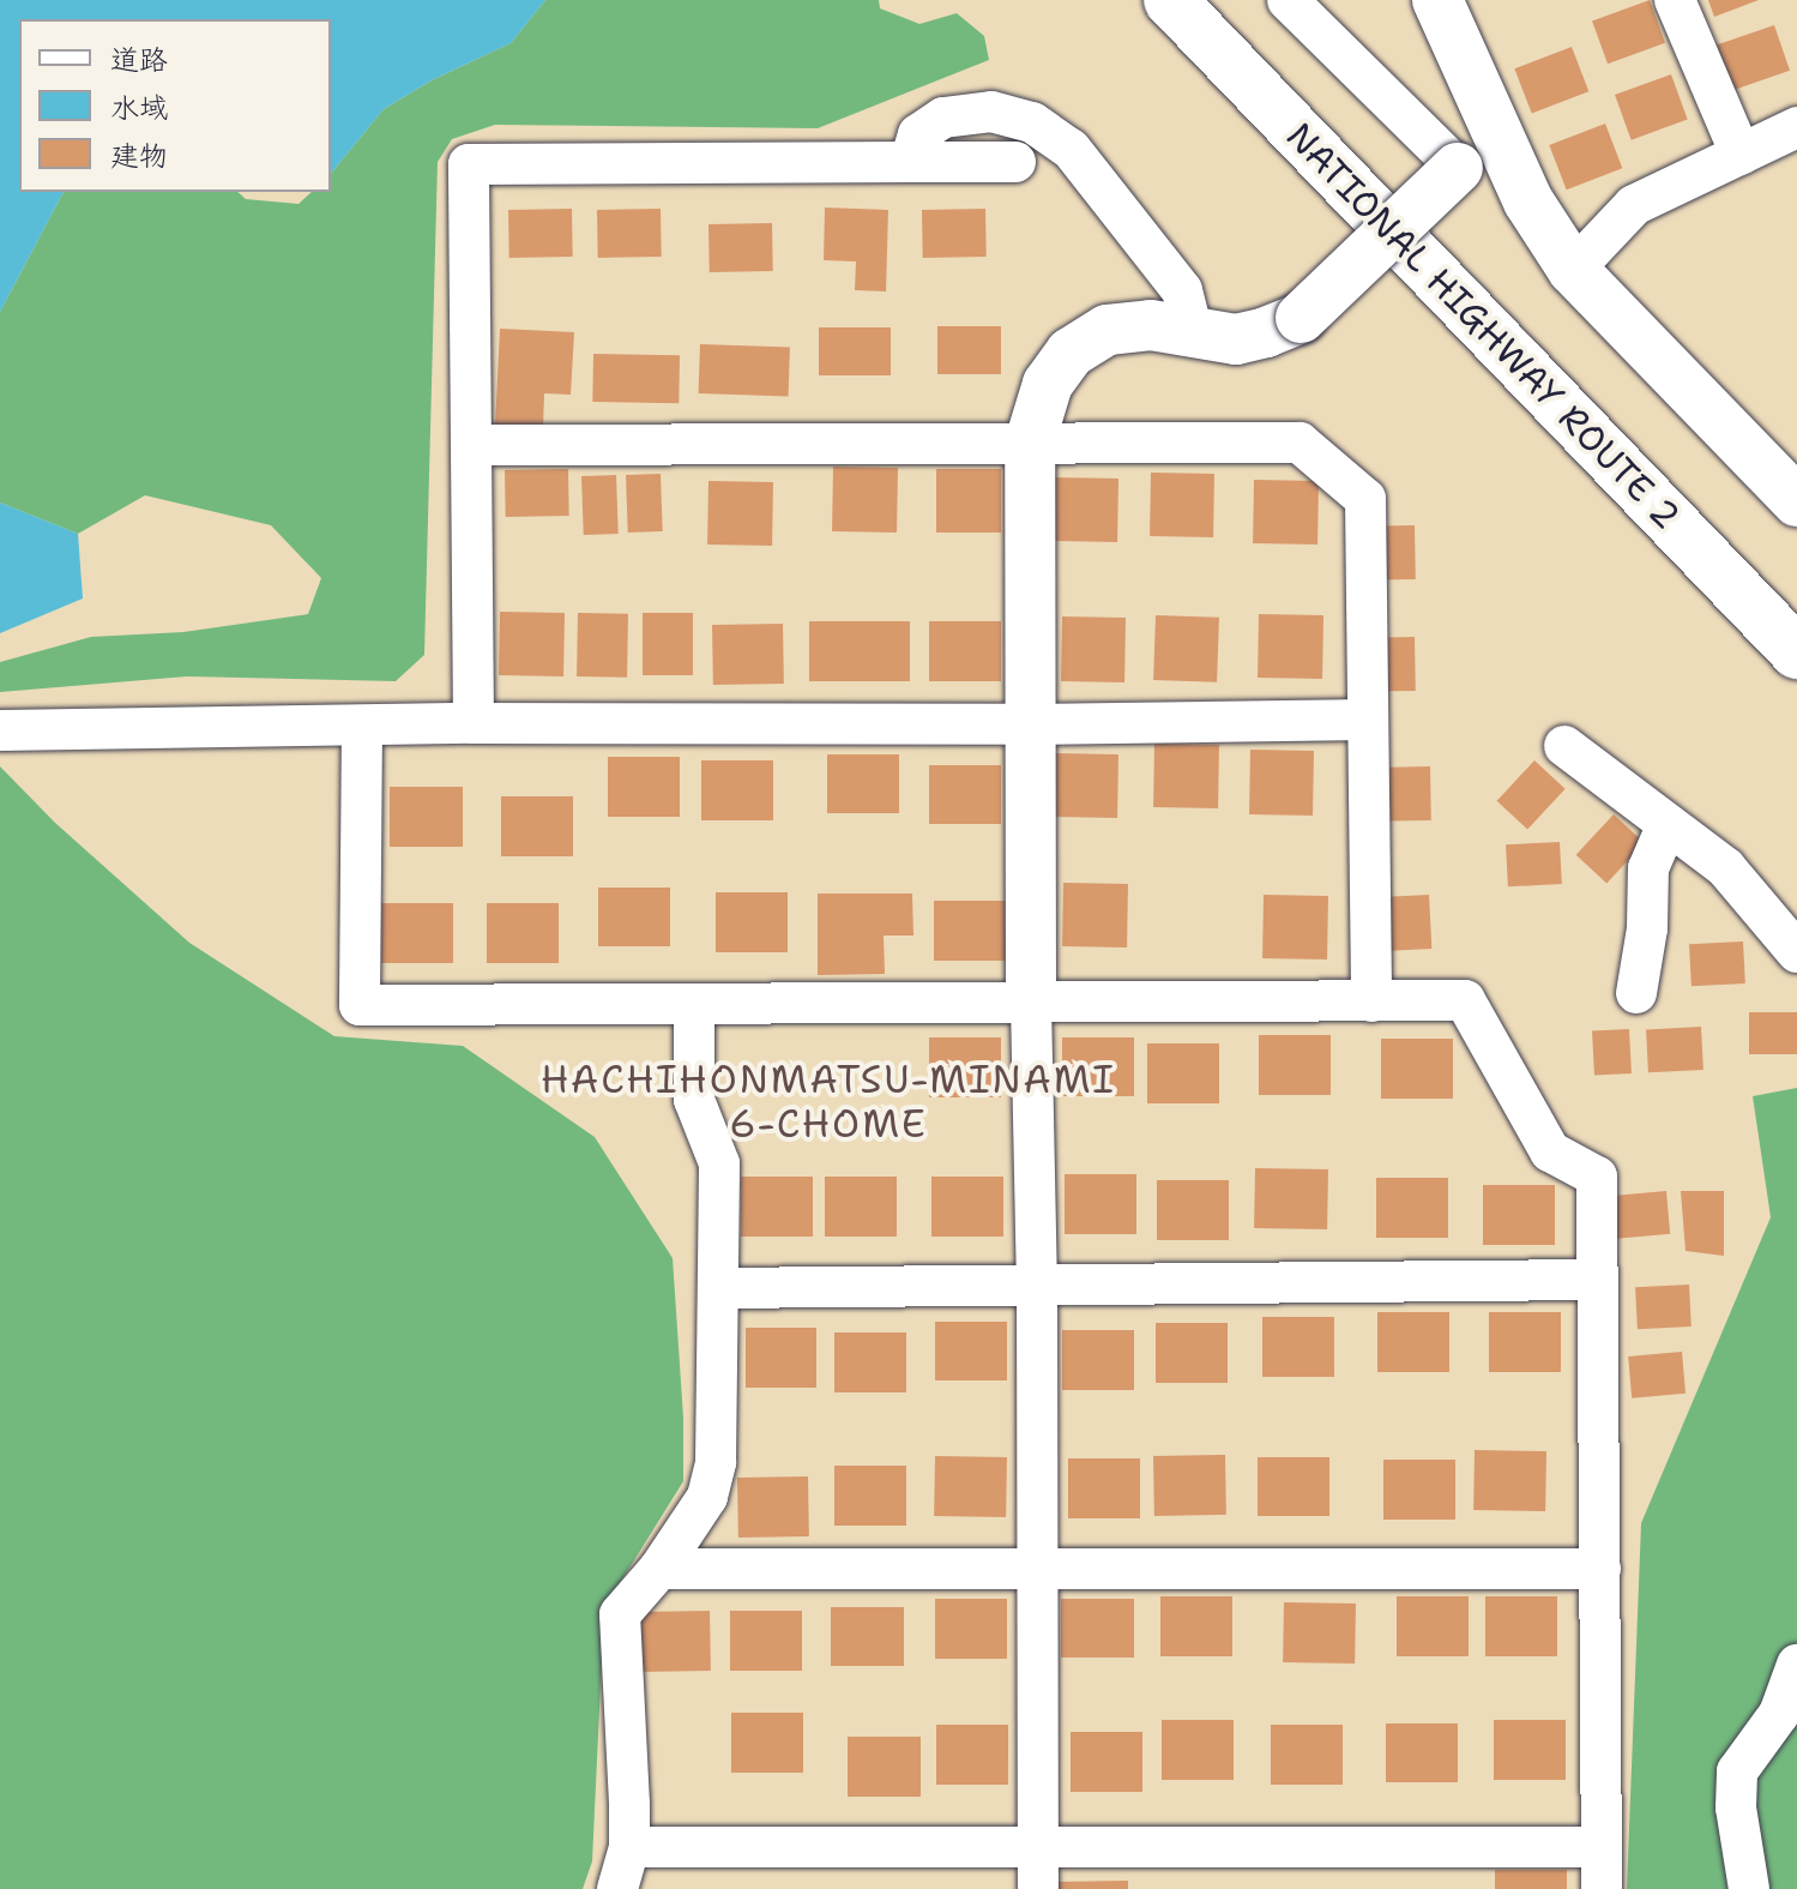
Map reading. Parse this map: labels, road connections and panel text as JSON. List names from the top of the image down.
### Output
{
  "streets": {
    "highway": ["NATIONAL HIGHWAY ROUTE 2"]
  },
  "districts": ["HACHIHONMATSU-MINAMI 6-CHOME"],
  "legend": ["道路", "水域", "建物"]
}
